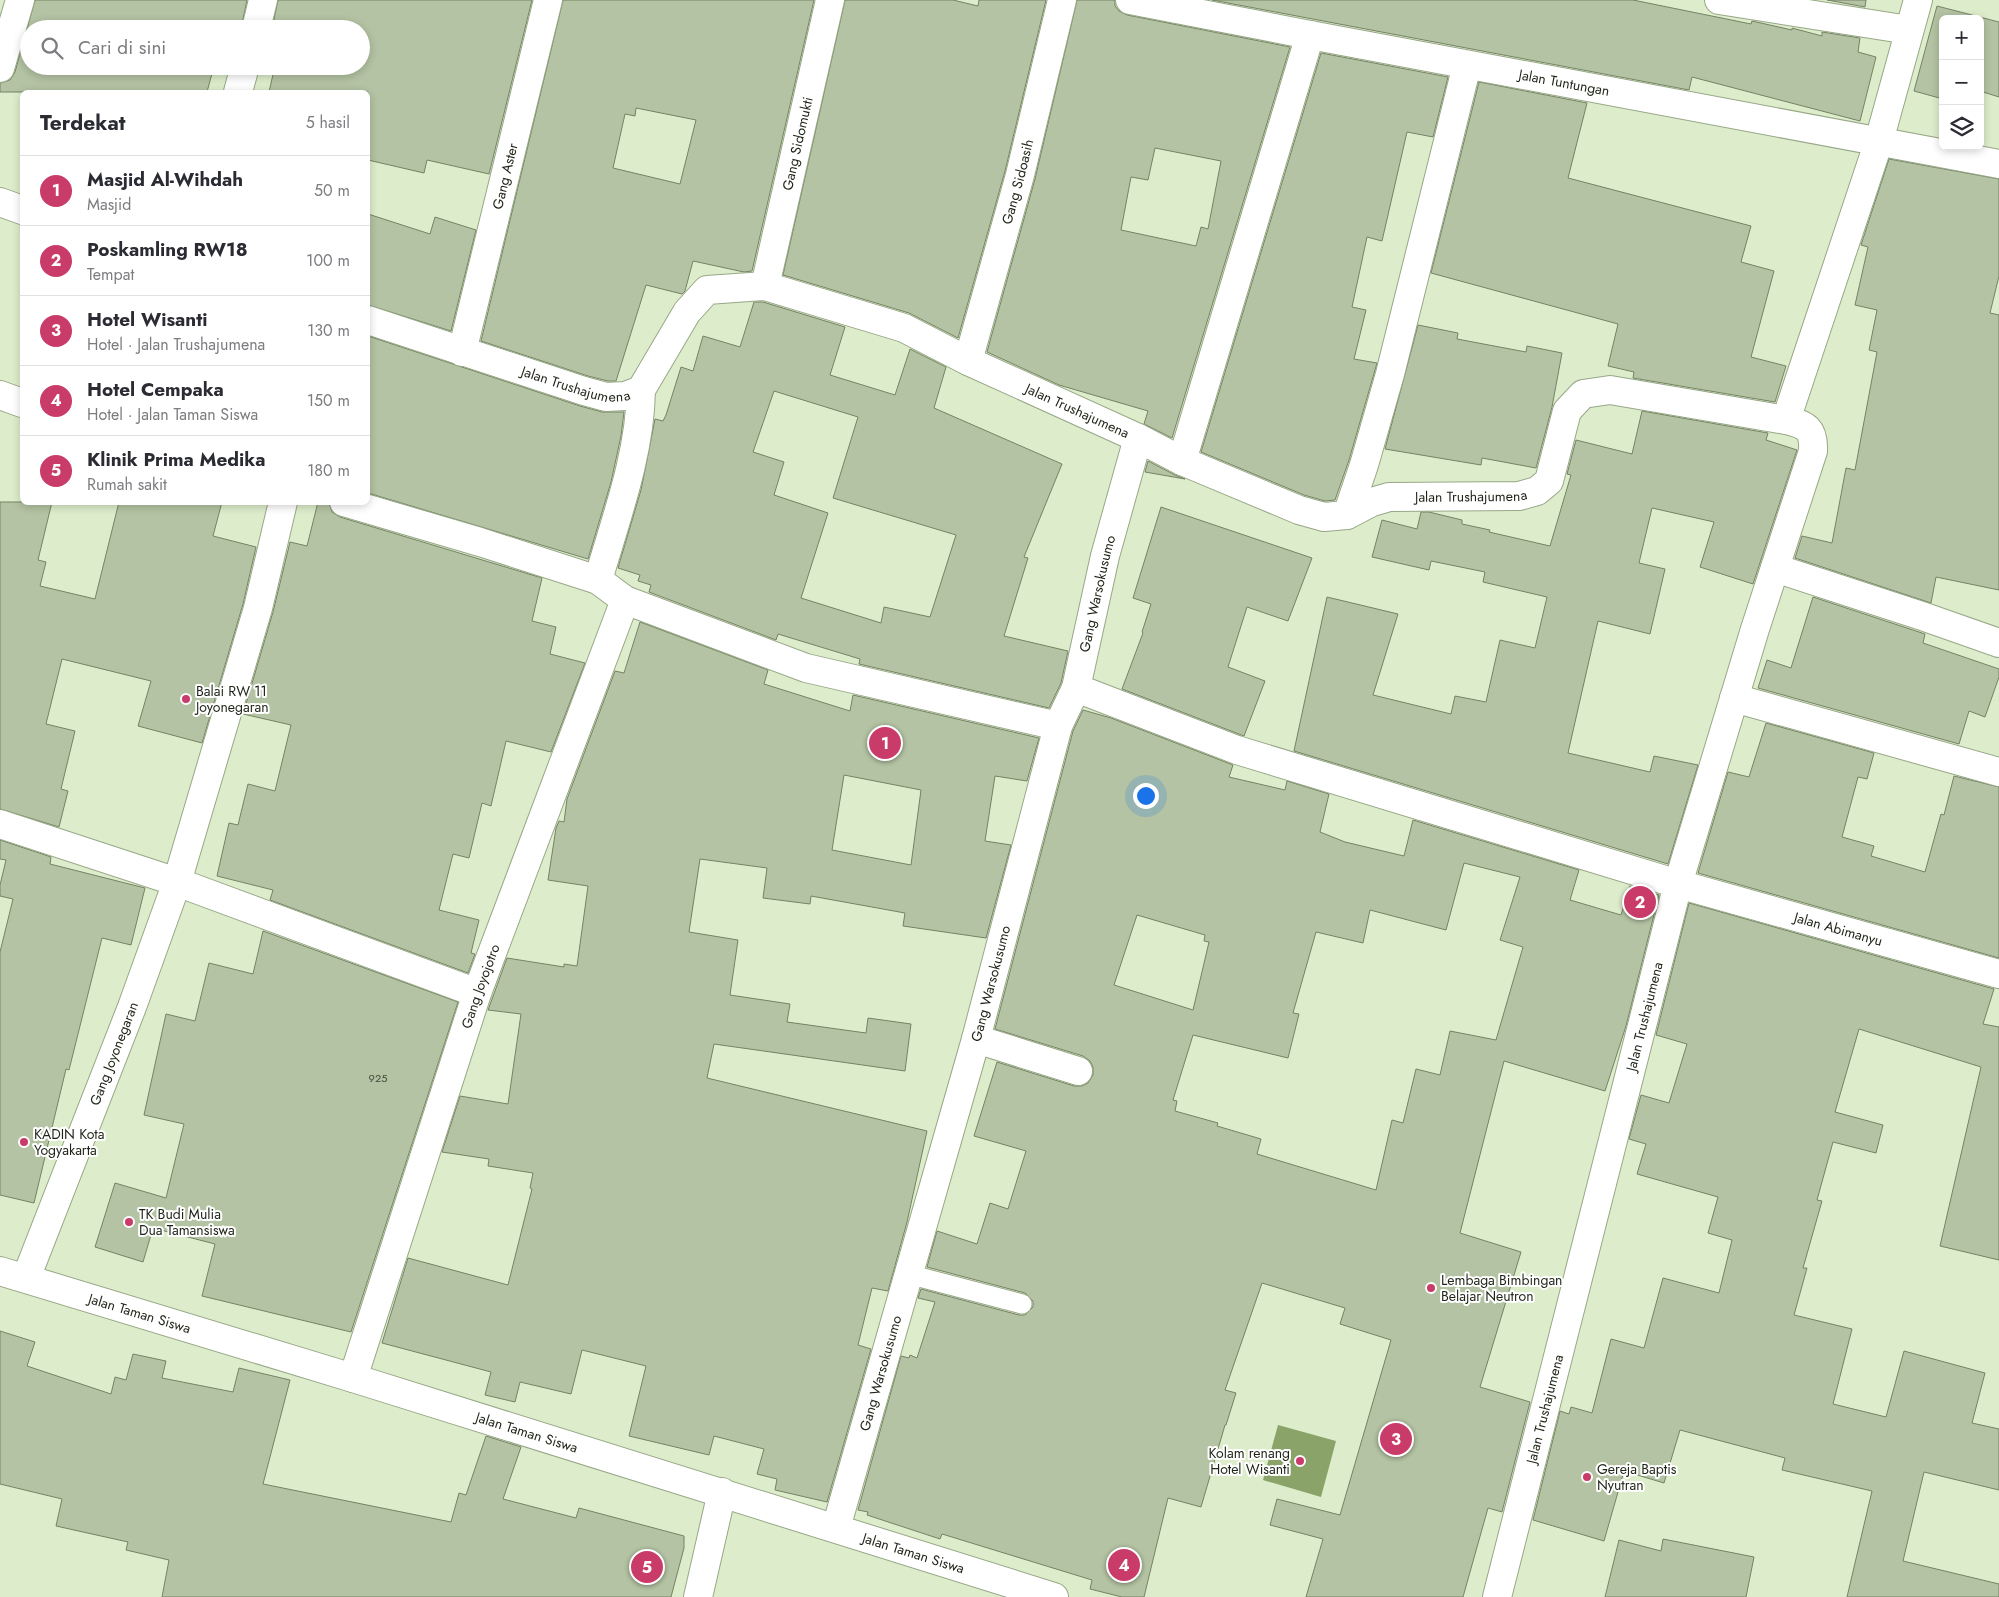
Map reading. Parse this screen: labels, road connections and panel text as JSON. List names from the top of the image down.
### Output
{
  "streets": {
    "street": [
      "Jalan Tuntungan",
      "Gang Sidomukti",
      "Gang Aster",
      "Gang Sidoasih",
      "Jalan Trushajumena",
      "Gang Warsokusumo",
      "Jalan Abimanyu",
      "Gang Joyojotro",
      "Gang Joyonegaran",
      "Jalan Taman Siswa"
    ]
  },
  "crossings": [
    ["Gang Sidomukti", "Jalan Trushajumena"],
    ["Gang Aster", "Jalan Trushajumena"],
    ["Gang Sidoasih", "Jalan Trushajumena"],
    ["Jalan Trushajumena", "Gang Warsokusumo"],
    ["Jalan Trushajumena", "Jalan Abimanyu"],
    ["Gang Warsokusumo", "Jalan Abimanyu"],
    ["Gang Warsokusumo", "Jalan Taman Siswa"],
    ["Gang Joyojotro", "Jalan Taman Siswa"],
    ["Gang Joyonegaran", "Jalan Taman Siswa"]
  ],
  "places": [
    "Balai RW 11 Joyonegaran",
    "KADIN Kota Yogyakarta",
    "TK Budi Mulia Dua Tamansiswa",
    "Lembaga Bimbingan Belajar Neutron",
    "Kolam renang Hotel Wisanti",
    "Gereja Baptis Nyutran"
  ],
  "house_numbers": ["925"],
  "page": {
    "map_buttons": ["+", "−"],
    "search": "Cari di sini",
    "heading": ["Terdekat", "5 hasil"],
    "list": [
      {
        "mark": "1",
        "name": "Masjid Al-Wihdah",
        "note": "Masjid",
        "value": "50 m"
      },
      {
        "mark": "2",
        "name": "Poskamling RW18",
        "note": "Tempat",
        "value": "100 m"
      },
      {
        "mark": "3",
        "name": "Hotel Wisanti",
        "note": "Hotel · Jalan Trushajumena",
        "value": "130 m"
      },
      {
        "mark": "4",
        "name": "Hotel Cempaka",
        "note": "Hotel · Jalan Taman Siswa",
        "value": "150 m"
      },
      {
        "mark": "5",
        "name": "Klinik Prima Medika",
        "note": "Rumah sakit",
        "value": "180 m"
      }
    ],
    "pins": [
      "1",
      "2",
      "3",
      "4",
      "5"
    ]
  }
}
